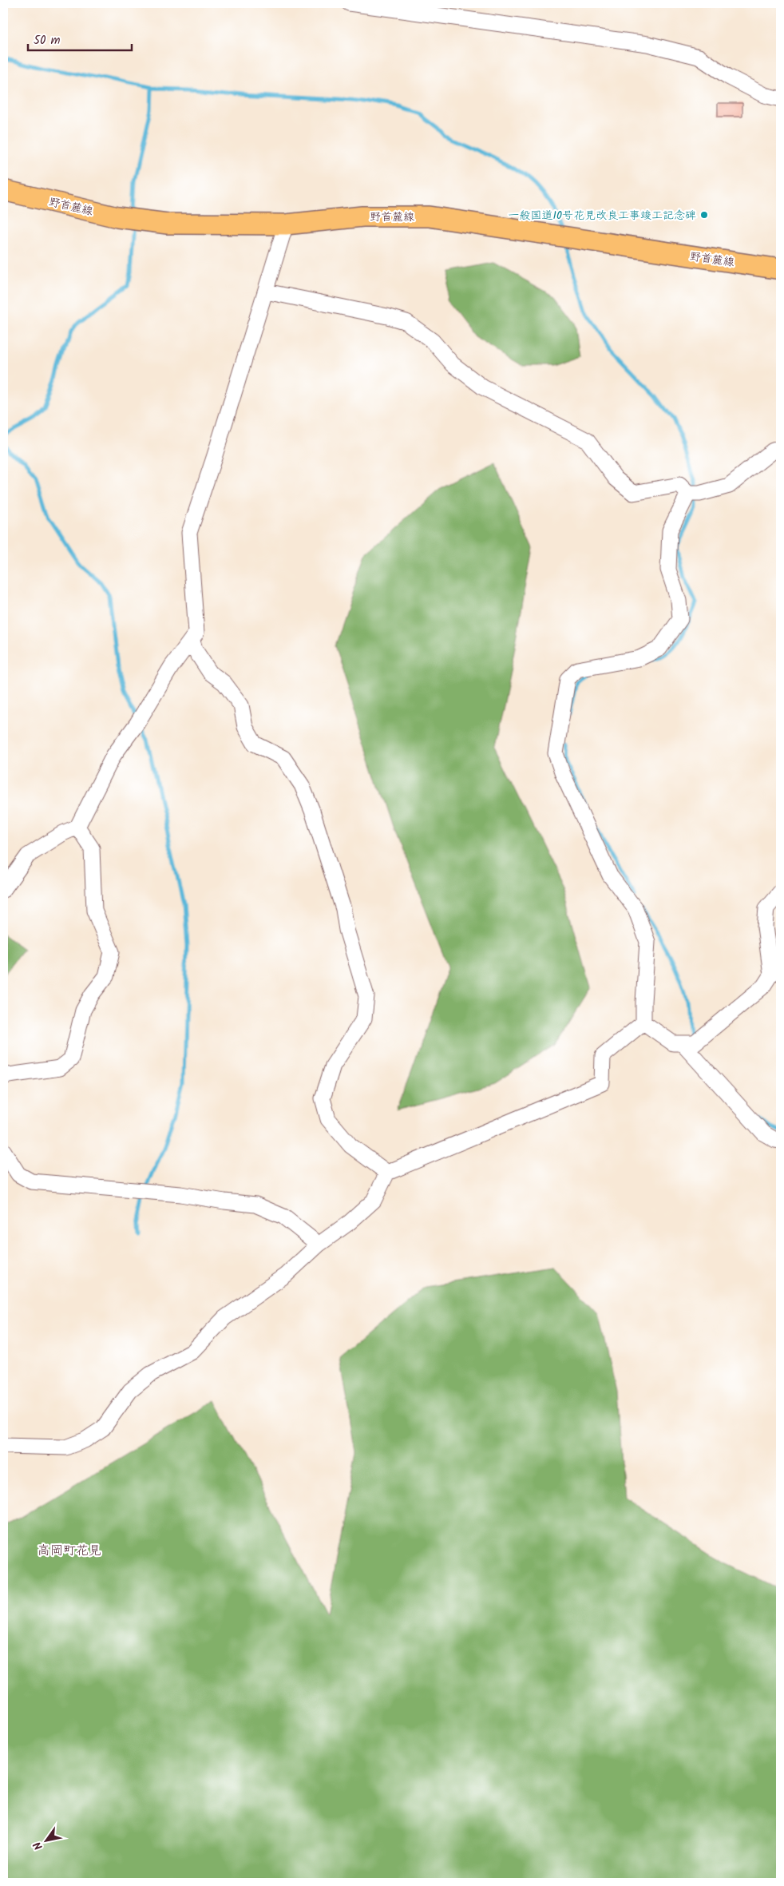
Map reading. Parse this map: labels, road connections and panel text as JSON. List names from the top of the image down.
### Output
{
  "streets": {
    "main road": ["野首麓線"]
  },
  "districts": ["高岡町花見"],
  "places": ["一般国道10号花見改良工事竣工記念碑"],
  "scale_bar": "50 m",
  "north": "bottom left"
}
